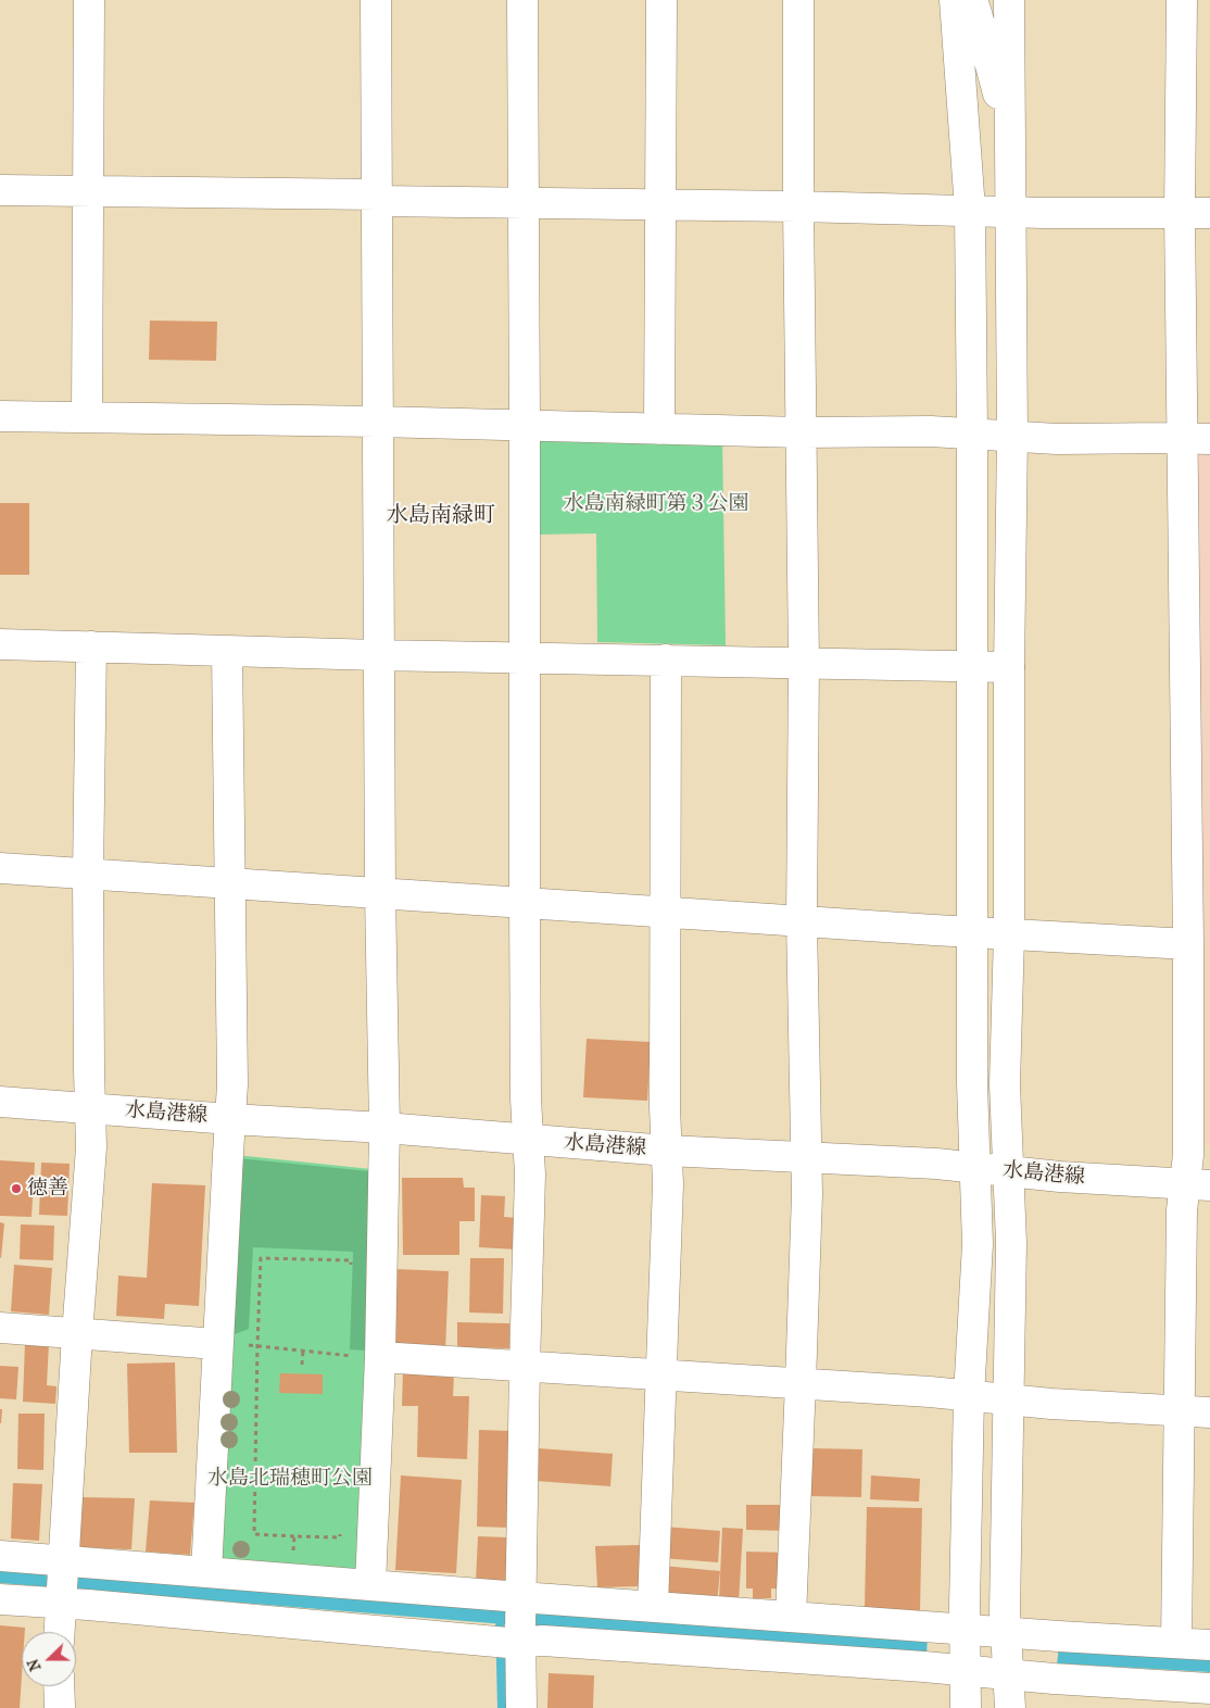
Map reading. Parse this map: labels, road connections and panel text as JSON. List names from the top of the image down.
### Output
{
  "streets": {
    "street": ["水島港線"]
  },
  "districts": ["水島南緑町"],
  "parks": ["水島南緑町第３公園", "水島北瑞穂町公園"],
  "places": ["徳善"],
  "north": "left"
}
